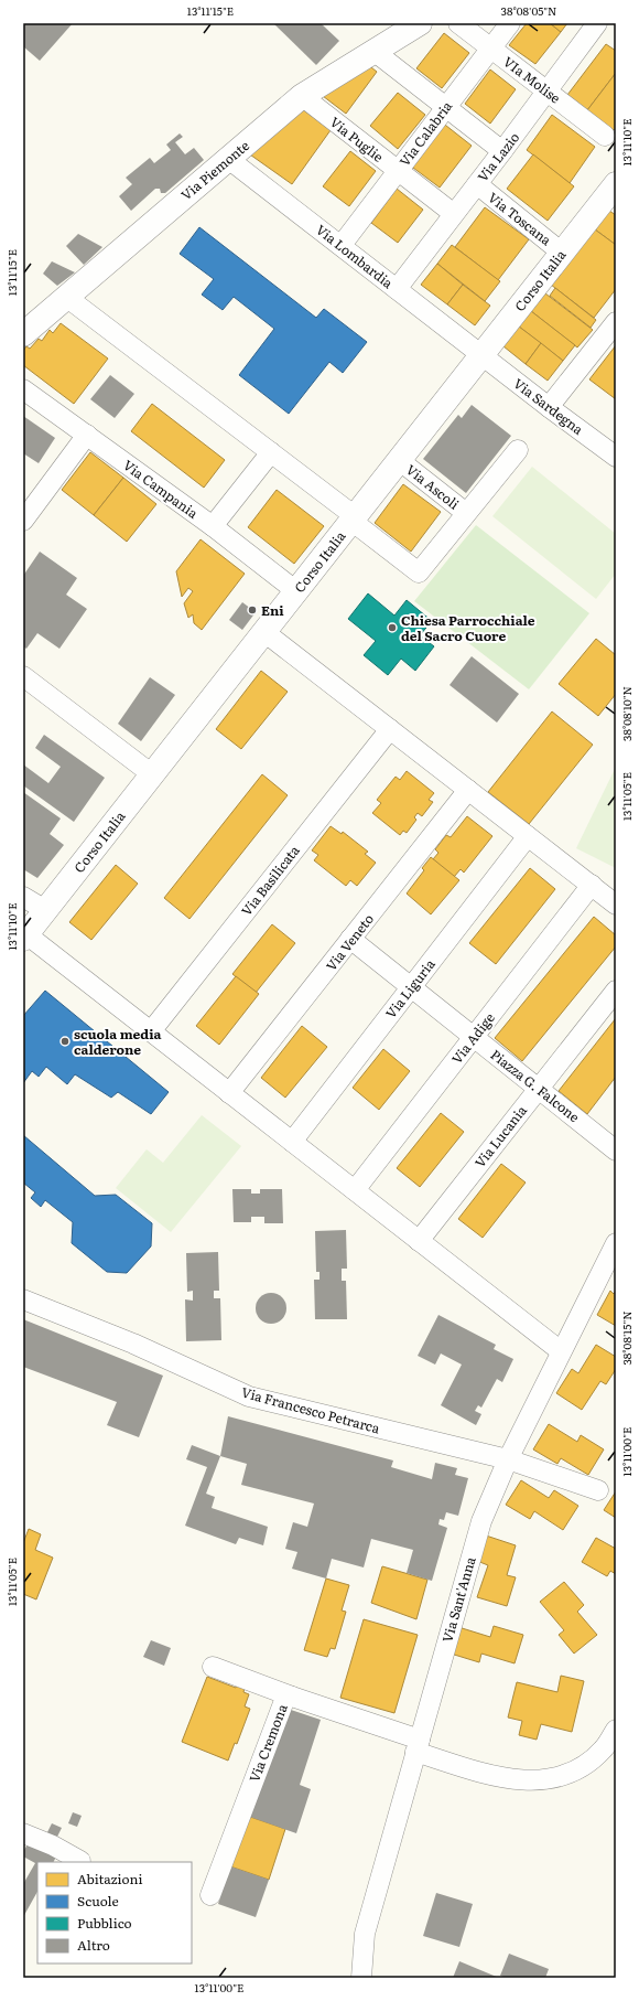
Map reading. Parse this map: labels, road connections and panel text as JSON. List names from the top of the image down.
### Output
{
  "streets": {
    "street": [
      "VIa Molise",
      "Via Calabria",
      "Via Puglie",
      "Via Lazio",
      "Via Piemonte",
      "Via Toscana",
      "Via Lombardia",
      "Corso Italia",
      "Via Sardegna",
      "Via Ascoli",
      "Via Campania",
      "Via Basilicata",
      "Via Veneto",
      "Via Liguria",
      "Via Adige",
      "Piazza G. Falcone",
      "Via Lucania",
      "Via Francesco Petrarca",
      "Via Sant'Anna",
      "Via Cremona"
    ]
  },
  "crossings": [
    ["VIa Molise", "Via Calabria"],
    ["VIa Molise", "Via Lazio"],
    ["Via Calabria", "Via Puglie"],
    ["Via Calabria", "Via Lombardia"],
    ["Via Puglie", "Via Lazio"],
    ["Via Puglie", "Via Piemonte"],
    ["Via Lazio", "Via Toscana"],
    ["Via Lazio", "Via Lombardia"],
    ["Via Piemonte", "Via Lombardia"],
    ["Via Toscana", "Corso Italia"],
    ["Via Lombardia", "Corso Italia"],
    ["Via Lombardia", "Via Sardegna"],
    ["Corso Italia", "Via Sardegna"],
    ["Corso Italia", "Via Ascoli"],
    ["Corso Italia", "Via Campania"],
    ["Via Veneto", "Piazza G. Falcone"],
    ["Via Liguria", "Piazza G. Falcone"],
    ["Via Adige", "Piazza G. Falcone"],
    ["Piazza G. Falcone", "Via Lucania"],
    ["Via Francesco Petrarca", "Via Sant'Anna"],
    ["Via Sant'Anna", "Via Cremona"]
  ],
  "places": ["Eni", "Chiesa Parrocchiale del Sacro Cuore", "scuola media calderone"],
  "legend": [
    "Abitazioni",
    "Scuole",
    "Pubblico",
    "Altro"
  ],
  "coordinates": [
    "13°11'15\"E",
    "38°08'05\"N",
    "13°11'10\"E",
    "38°08'10\"N",
    "13°11'05\"E",
    "38°08'15\"N",
    "13°11'00\"E"
  ]
}
